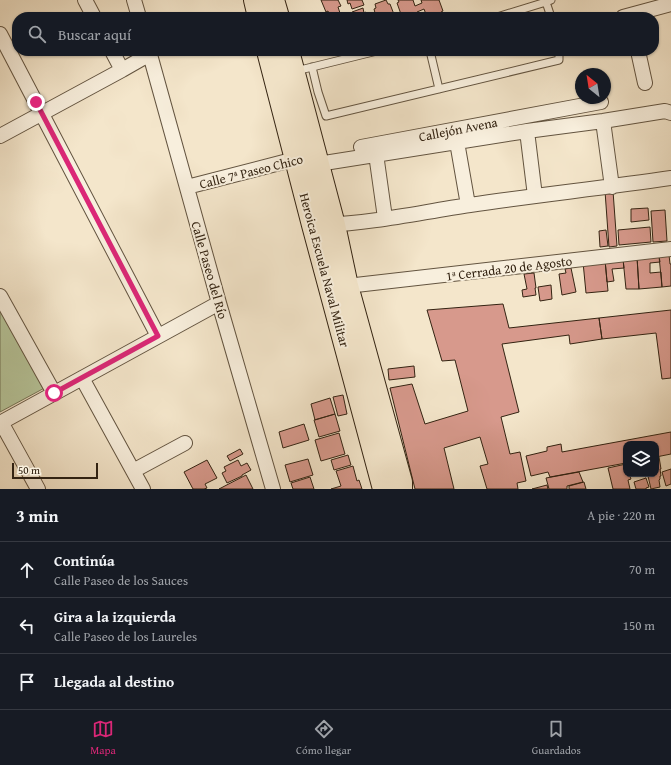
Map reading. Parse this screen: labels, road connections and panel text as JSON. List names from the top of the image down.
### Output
{
  "streets": {
    "main road": ["Heroica Escuela Naval Militar"],
    "street": [
      "Callejón Avena",
      "Calle 7ª Paseo Chico",
      "1ª Cerrada 20 de Agosto",
      "Calle Paseo del Río"
    ]
  },
  "crossings": [
    ["Callejón Avena", "Calle 7ª Paseo Chico"],
    ["Callejón Avena", "Heroica Escuela Naval Militar"],
    ["Calle 7ª Paseo Chico", "Calle Paseo del Río"],
    ["Calle 7ª Paseo Chico", "Heroica Escuela Naval Militar"],
    ["1ª Cerrada 20 de Agosto", "Heroica Escuela Naval Militar"]
  ],
  "scale_bar": "50 m",
  "north": "top left",
  "page": {
    "search": "Buscar aquí",
    "scale": "50 m",
    "heading": ["3 min", "A pie · 220 m"],
    "list": [
      ["Continúa", "Calle Paseo de los Sauces", "70 m"],
      ["Gira a la izquierda", "Calle Paseo de los Laureles", "150 m"],
      "Llegada al destino"
    ],
    "nav": ["Mapa", "Cómo llegar", "Guardados"]
  }
}
